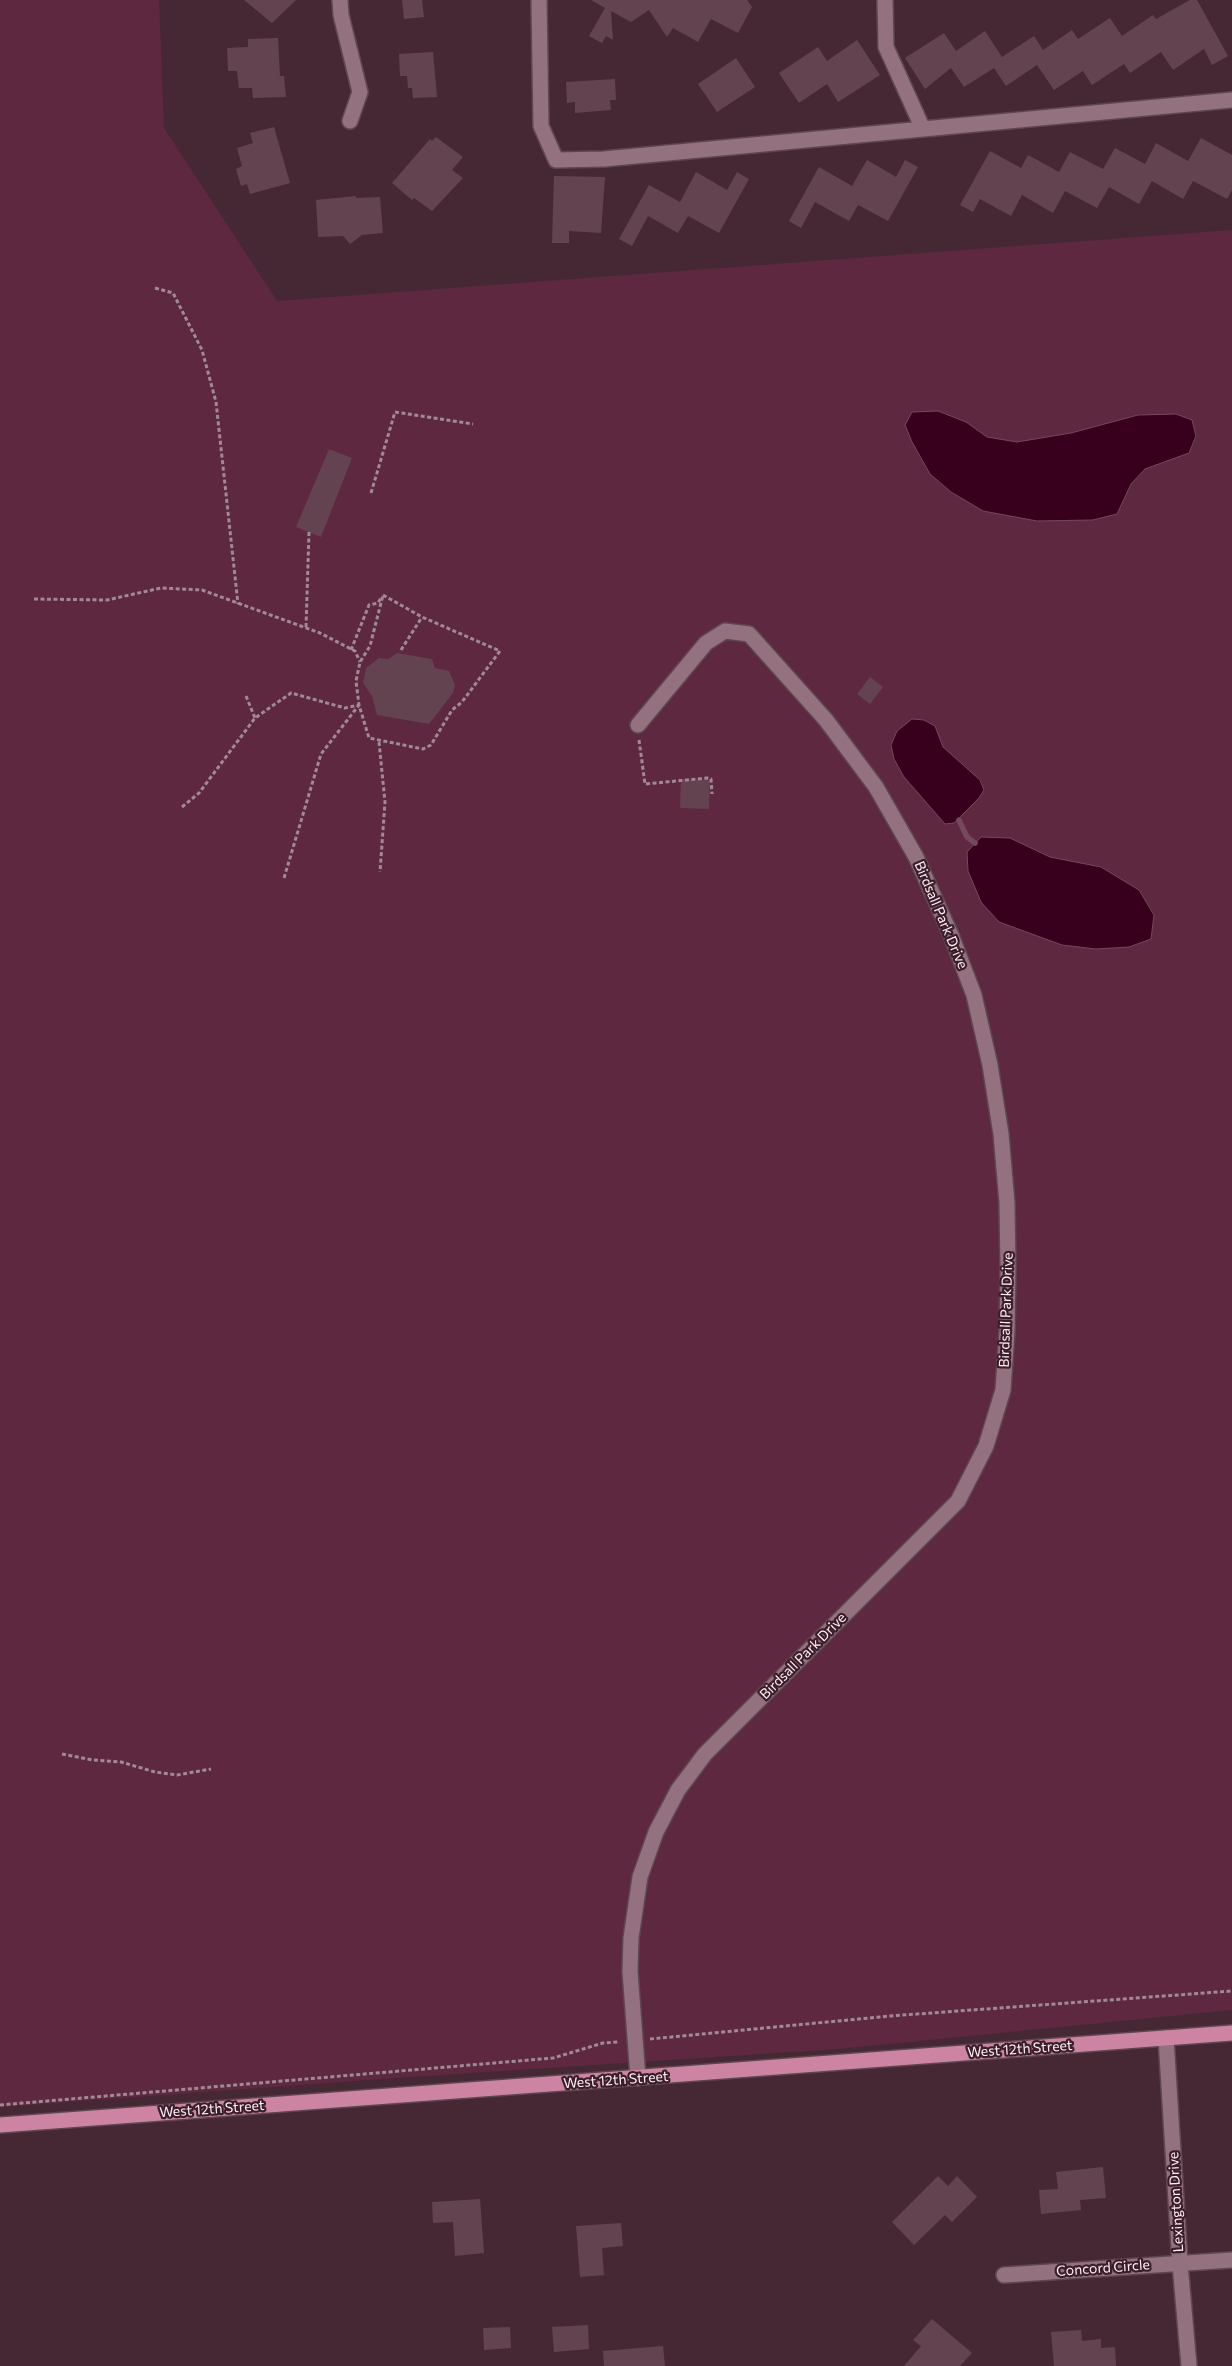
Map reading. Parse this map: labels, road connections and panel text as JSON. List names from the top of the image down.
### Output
{
  "streets": {
    "main road": ["West 12th Street"],
    "street": ["Birdsall Park Drive", "Lexington Drive", "Concord Circle"]
  },
  "crossings": [
    ["Birdsall Park Drive", "West 12th Street"],
    ["West 12th Street", "Lexington Drive"],
    ["Lexington Drive", "Concord Circle"]
  ]
}
